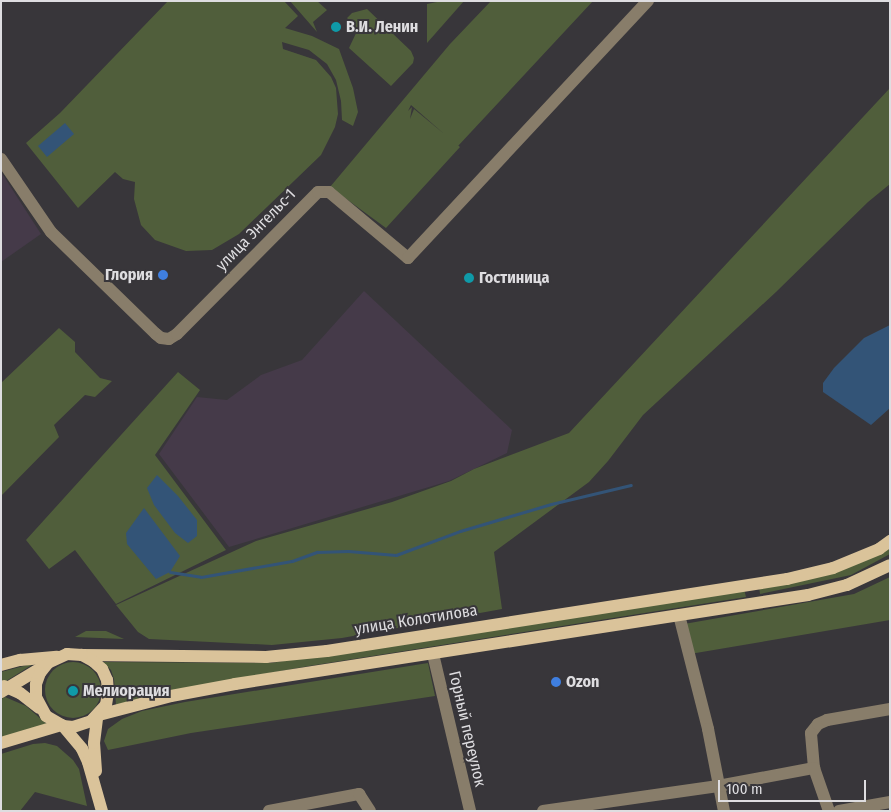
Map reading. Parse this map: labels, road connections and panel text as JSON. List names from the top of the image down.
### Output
{
  "streets": {
    "main road": ["улица Колотилова"],
    "street": ["улица Энгельс-1", "Горный переулок"]
  },
  "places": [
    "В.И. Ленин",
    "Глория",
    "Гостиница",
    "Ozon",
    "Мелиорация"
  ],
  "scale_bar": "100 m"
}
